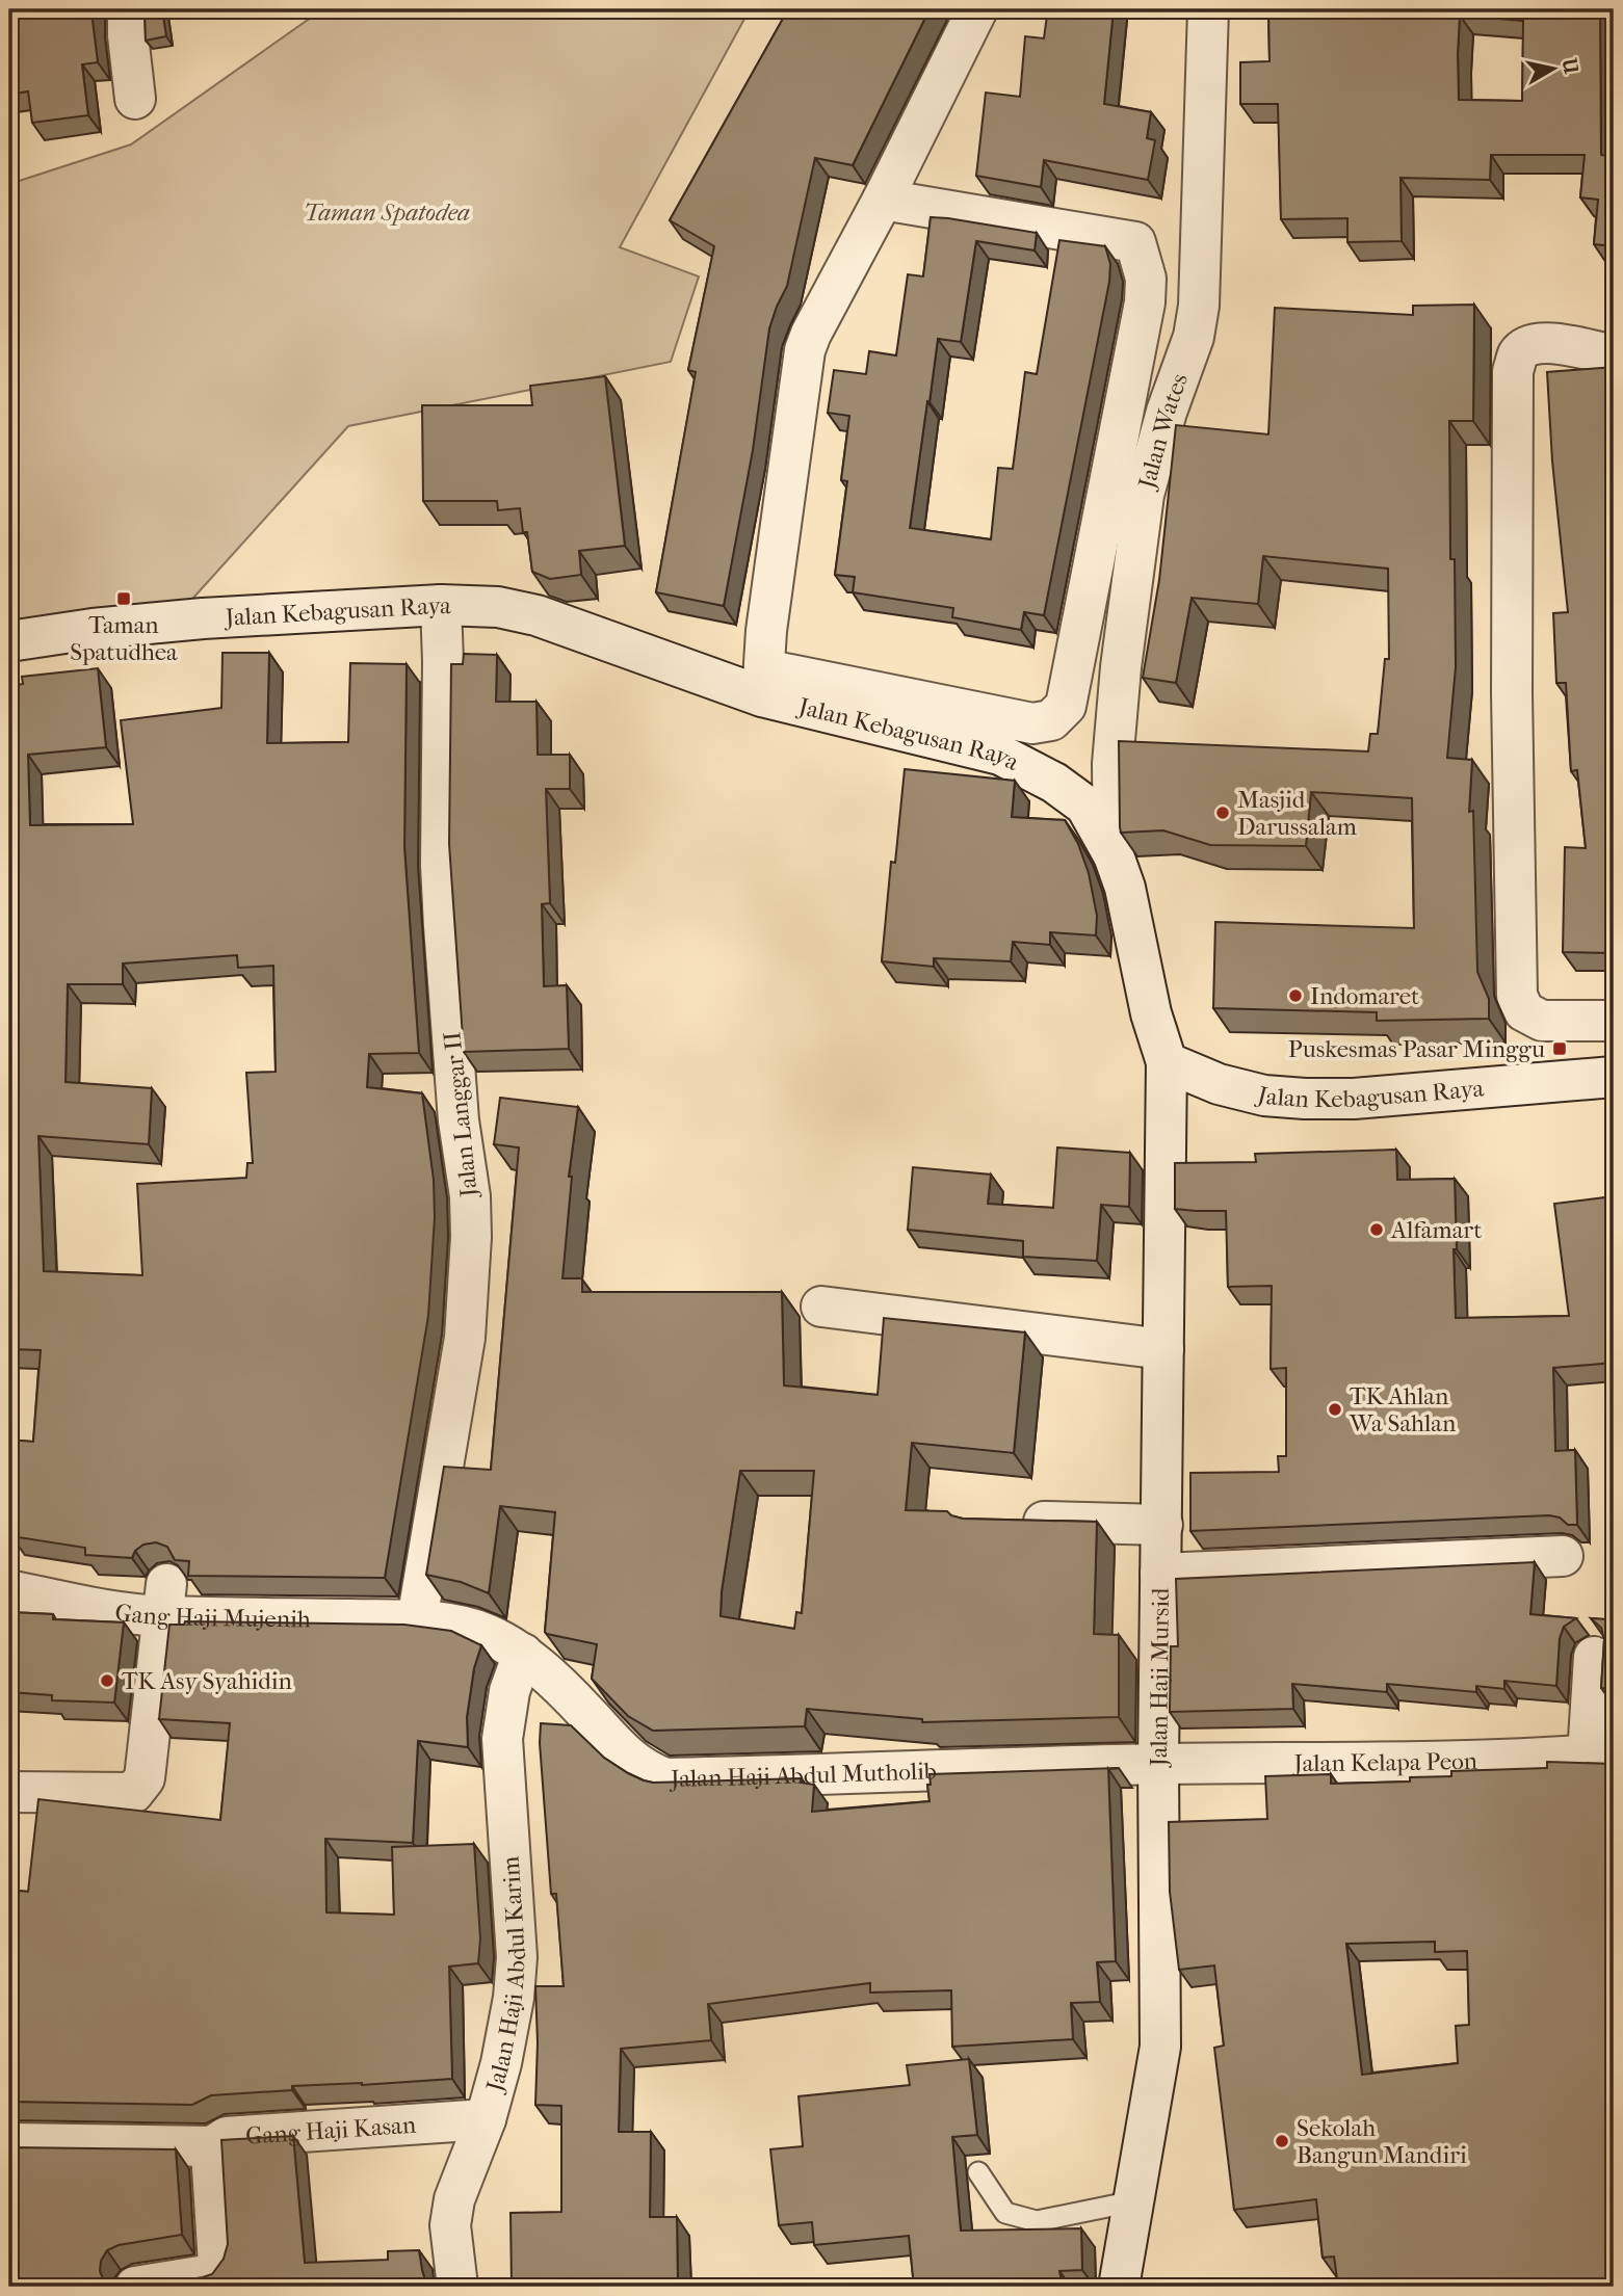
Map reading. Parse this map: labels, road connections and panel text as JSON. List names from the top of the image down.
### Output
{
  "streets": {
    "street": [
      "Jalan Wates",
      "Jalan Kebagusan Raya",
      "Jalan Langgar II",
      "Gang Haji Mujenih",
      "Jalan Haji Mursid",
      "Jalan Kelapa Peon",
      "Jalan Haji Abdul Mutholib",
      "Jalan Haji Abdul Karim",
      "Gang Haji Kasan"
    ]
  },
  "crossings": [
    ["Jalan Wates", "Jalan Kebagusan Raya"],
    ["Jalan Kebagusan Raya", "Jalan Langgar II"],
    ["Jalan Kebagusan Raya", "Jalan Haji Mursid"],
    ["Jalan Langgar II", "Gang Haji Mujenih"],
    ["Jalan Langgar II", "Jalan Haji Abdul Mutholib"],
    ["Gang Haji Mujenih", "Jalan Haji Abdul Mutholib"],
    ["Jalan Haji Mursid", "Jalan Kelapa Peon"],
    ["Jalan Haji Mursid", "Jalan Haji Abdul Mutholib"],
    ["Jalan Kelapa Peon", "Jalan Haji Abdul Mutholib"],
    ["Jalan Haji Abdul Mutholib", "Jalan Haji Abdul Karim"],
    ["Jalan Haji Abdul Karim", "Gang Haji Kasan"]
  ],
  "parks": ["Taman Spatodea"],
  "places": {
    "transit": ["Taman Spatudhea", "Puskesmas Pasar Minggu"],
    "other": [
      "Masjid Darussalam",
      "Indomaret",
      "Alfamart",
      "TK Ahlan Wa Sahlan",
      "TK Asy Syahidin",
      "Sekolah Bangun Mandiri"
    ]
  },
  "north": "right"
}
